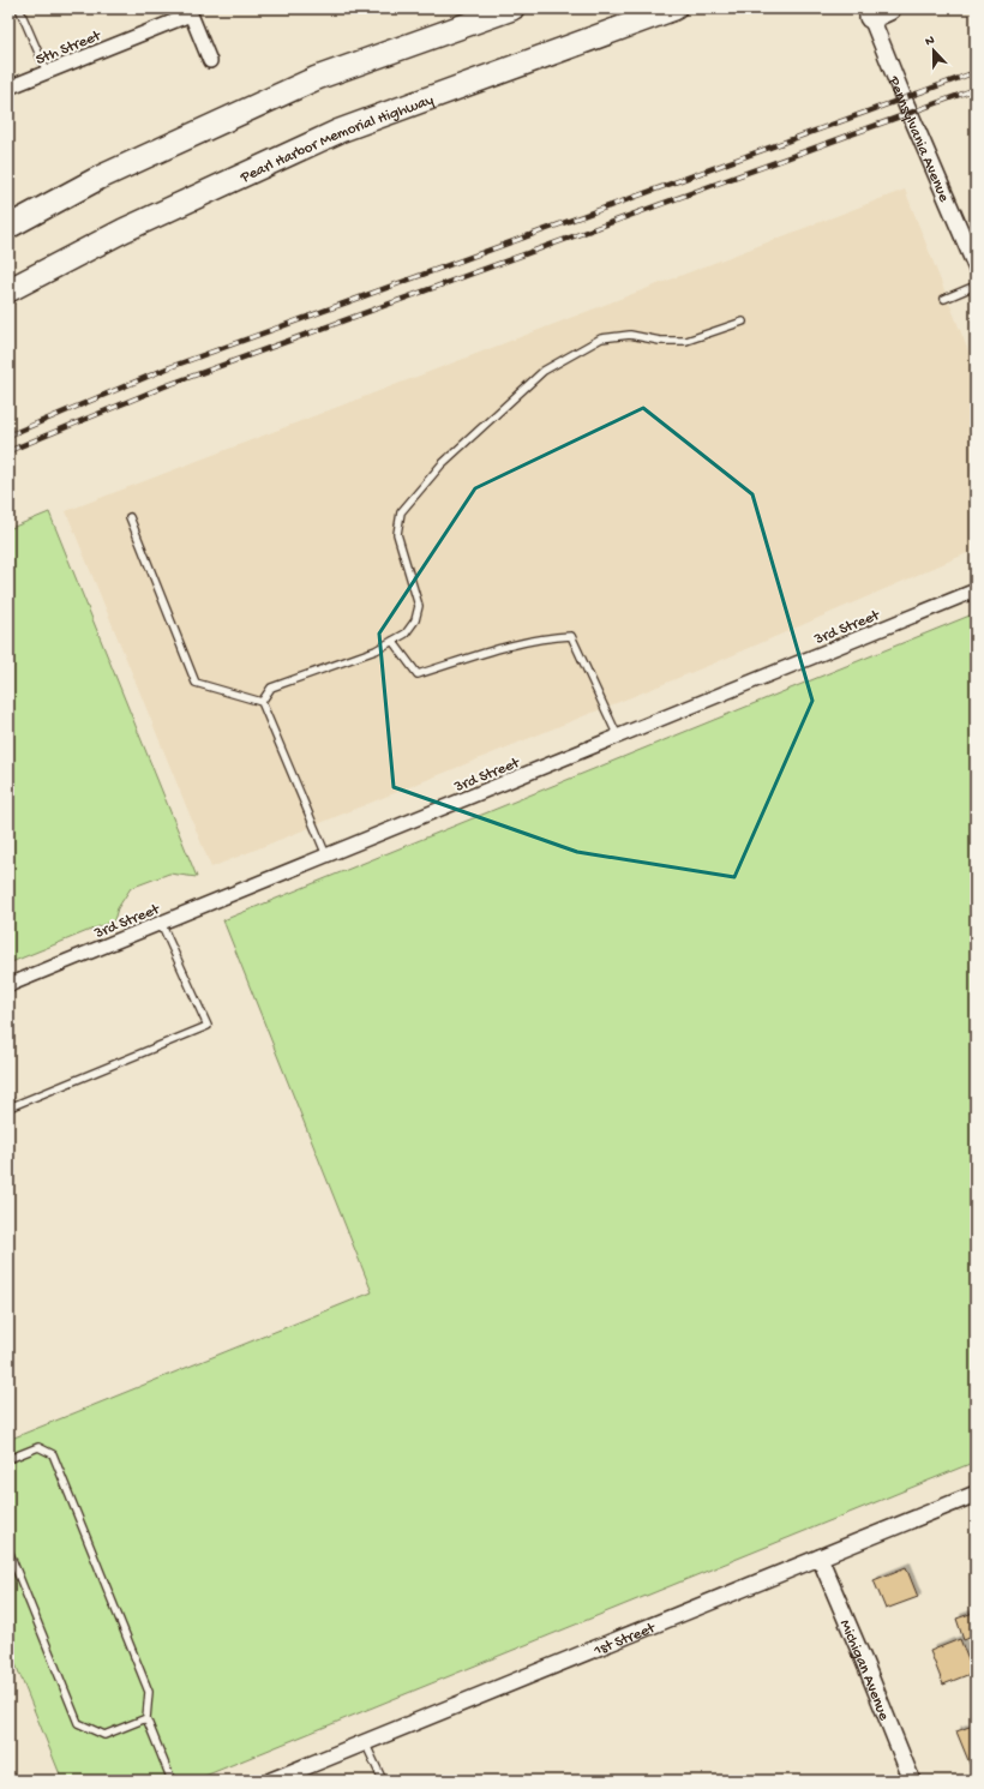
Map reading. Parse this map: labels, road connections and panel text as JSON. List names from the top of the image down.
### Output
{
  "streets": {
    "highway": ["Pearl Harbor Memorial Highway"],
    "street": [
      "5th Street",
      "Pennsylvania Avenue",
      "3rd Street",
      "1st Street",
      "Michigan Avenue"
    ]
  },
  "crossings": [
    ["1st Street", "Michigan Avenue"]
  ],
  "north": "top"
}
